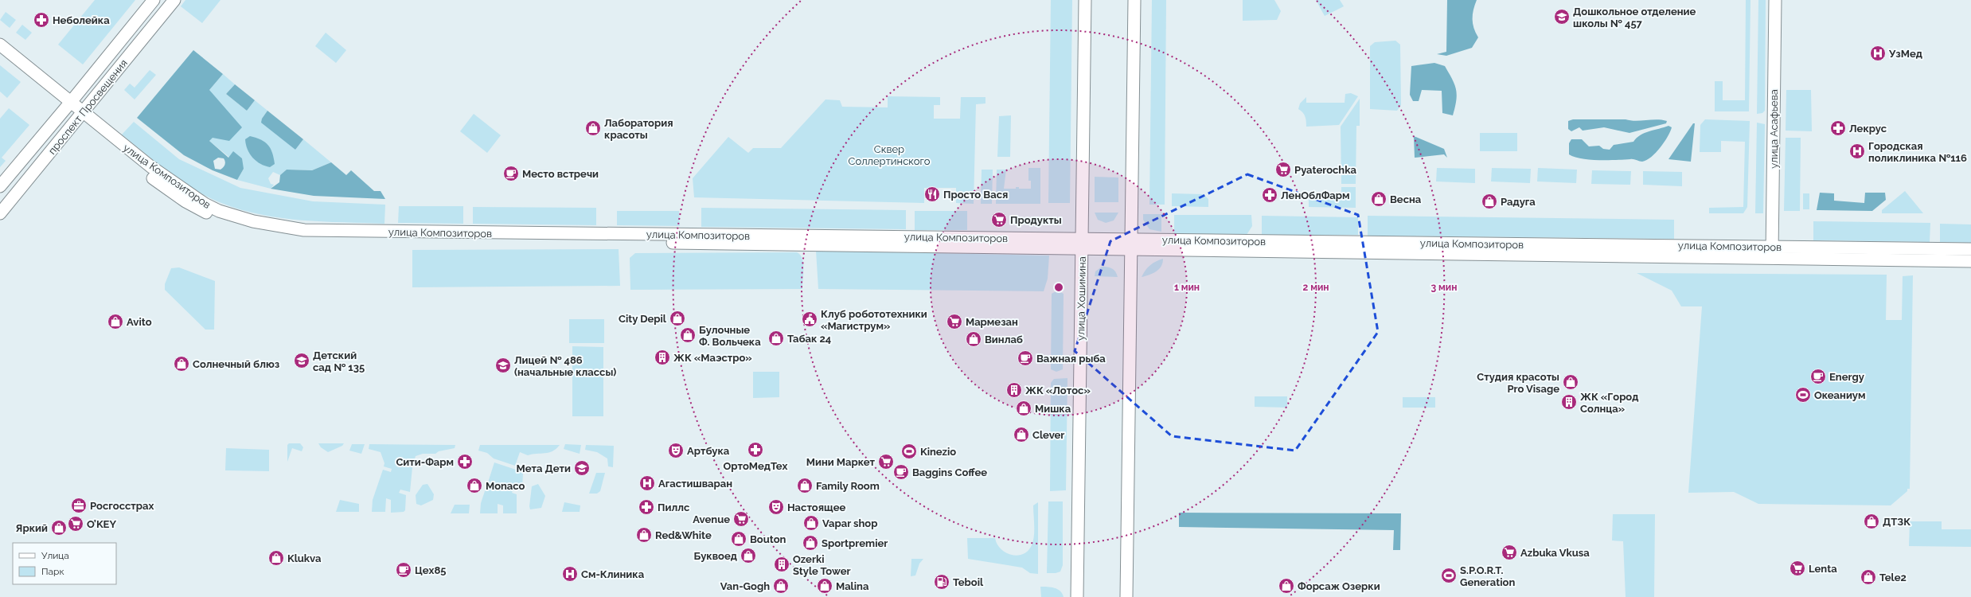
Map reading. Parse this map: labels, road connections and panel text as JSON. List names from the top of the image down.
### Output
{
  "streets": {
    "street": [
      "проспект Просвещения",
      "улица Асафьева",
      "улица Композиторов",
      "улица Хошимина"
    ]
  },
  "crossings": [
    ["проспект Просвещения", "улица Композиторов"],
    ["улица Асафьева", "улица Композиторов"],
    ["улица Композиторов", "улица Хошимина"]
  ],
  "parks": ["Сквер Соллертинского"],
  "places": {
    "school or university": [
      "Дошкольное отделение школы № 457",
      "Детский сад № 135",
      "Лицей № 486 (начальные классы)",
      "Мета Дети"
    ],
    "pharmacy": [
      "Неболейка",
      "Лекрус",
      "ЛенОблФарм",
      "ОртоМедТех",
      "Сити-Фарм",
      "Пиллс"
    ],
    "hospital": [
      "УзМед",
      "Городская поликлиника №116",
      "Агастишваран",
      "См-Клиника"
    ],
    "shop": [
      "Лаборатория красоты",
      "Весна",
      "Радуга",
      "City Depil",
      "Avito",
      "Булочные Ф. Вольчека",
      "Табак 24",
      "Винлаб",
      "Солнечный блюз",
      "Студия красоты Pro Visage",
      "Мишка",
      "Clever",
      "Monaco",
      "Family Room",
      "ДТЗК",
      "Vapar shop",
      "Яркий",
      "Red&White",
      "Bouton",
      "Sportpremier",
      "Буквоед",
      "Klukva",
      "Tele2",
      "Van-Gogh",
      "Malina",
      "Форсаж Озерки"
    ],
    "supermarket": [
      "Pyaterochka",
      "Продукты",
      "Мармезан",
      "Мини Маркет",
      "Avenue",
      "O’KEY",
      "Azbuka Vkusa",
      "Lenta"
    ],
    "cafe": [
      "Место встречи",
      "Важная рыба",
      "Energy",
      "Baggins Coffee",
      "Цех85"
    ],
    "restaurant": ["Просто Вася"],
    "public building": ["Клуб робототехники «Магиструм»"],
    "building": [
      "ЖК «Маэстро»",
      "ЖК «Лотос»",
      "ЖК «Город Солнца»",
      "Ozerki Style Tower"
    ],
    "sports": ["Океаниум", "Kinezio", "S.P.O.R.T. Generation"],
    "theatre": ["Артбука", "Настоящее"],
    "office": ["Росгосстрах"],
    "fuel station": ["Teboil"]
  },
  "legend": ["Улица", "Парк"],
  "rings": ["1 мин", "2 мин", "3 мин"]
}
